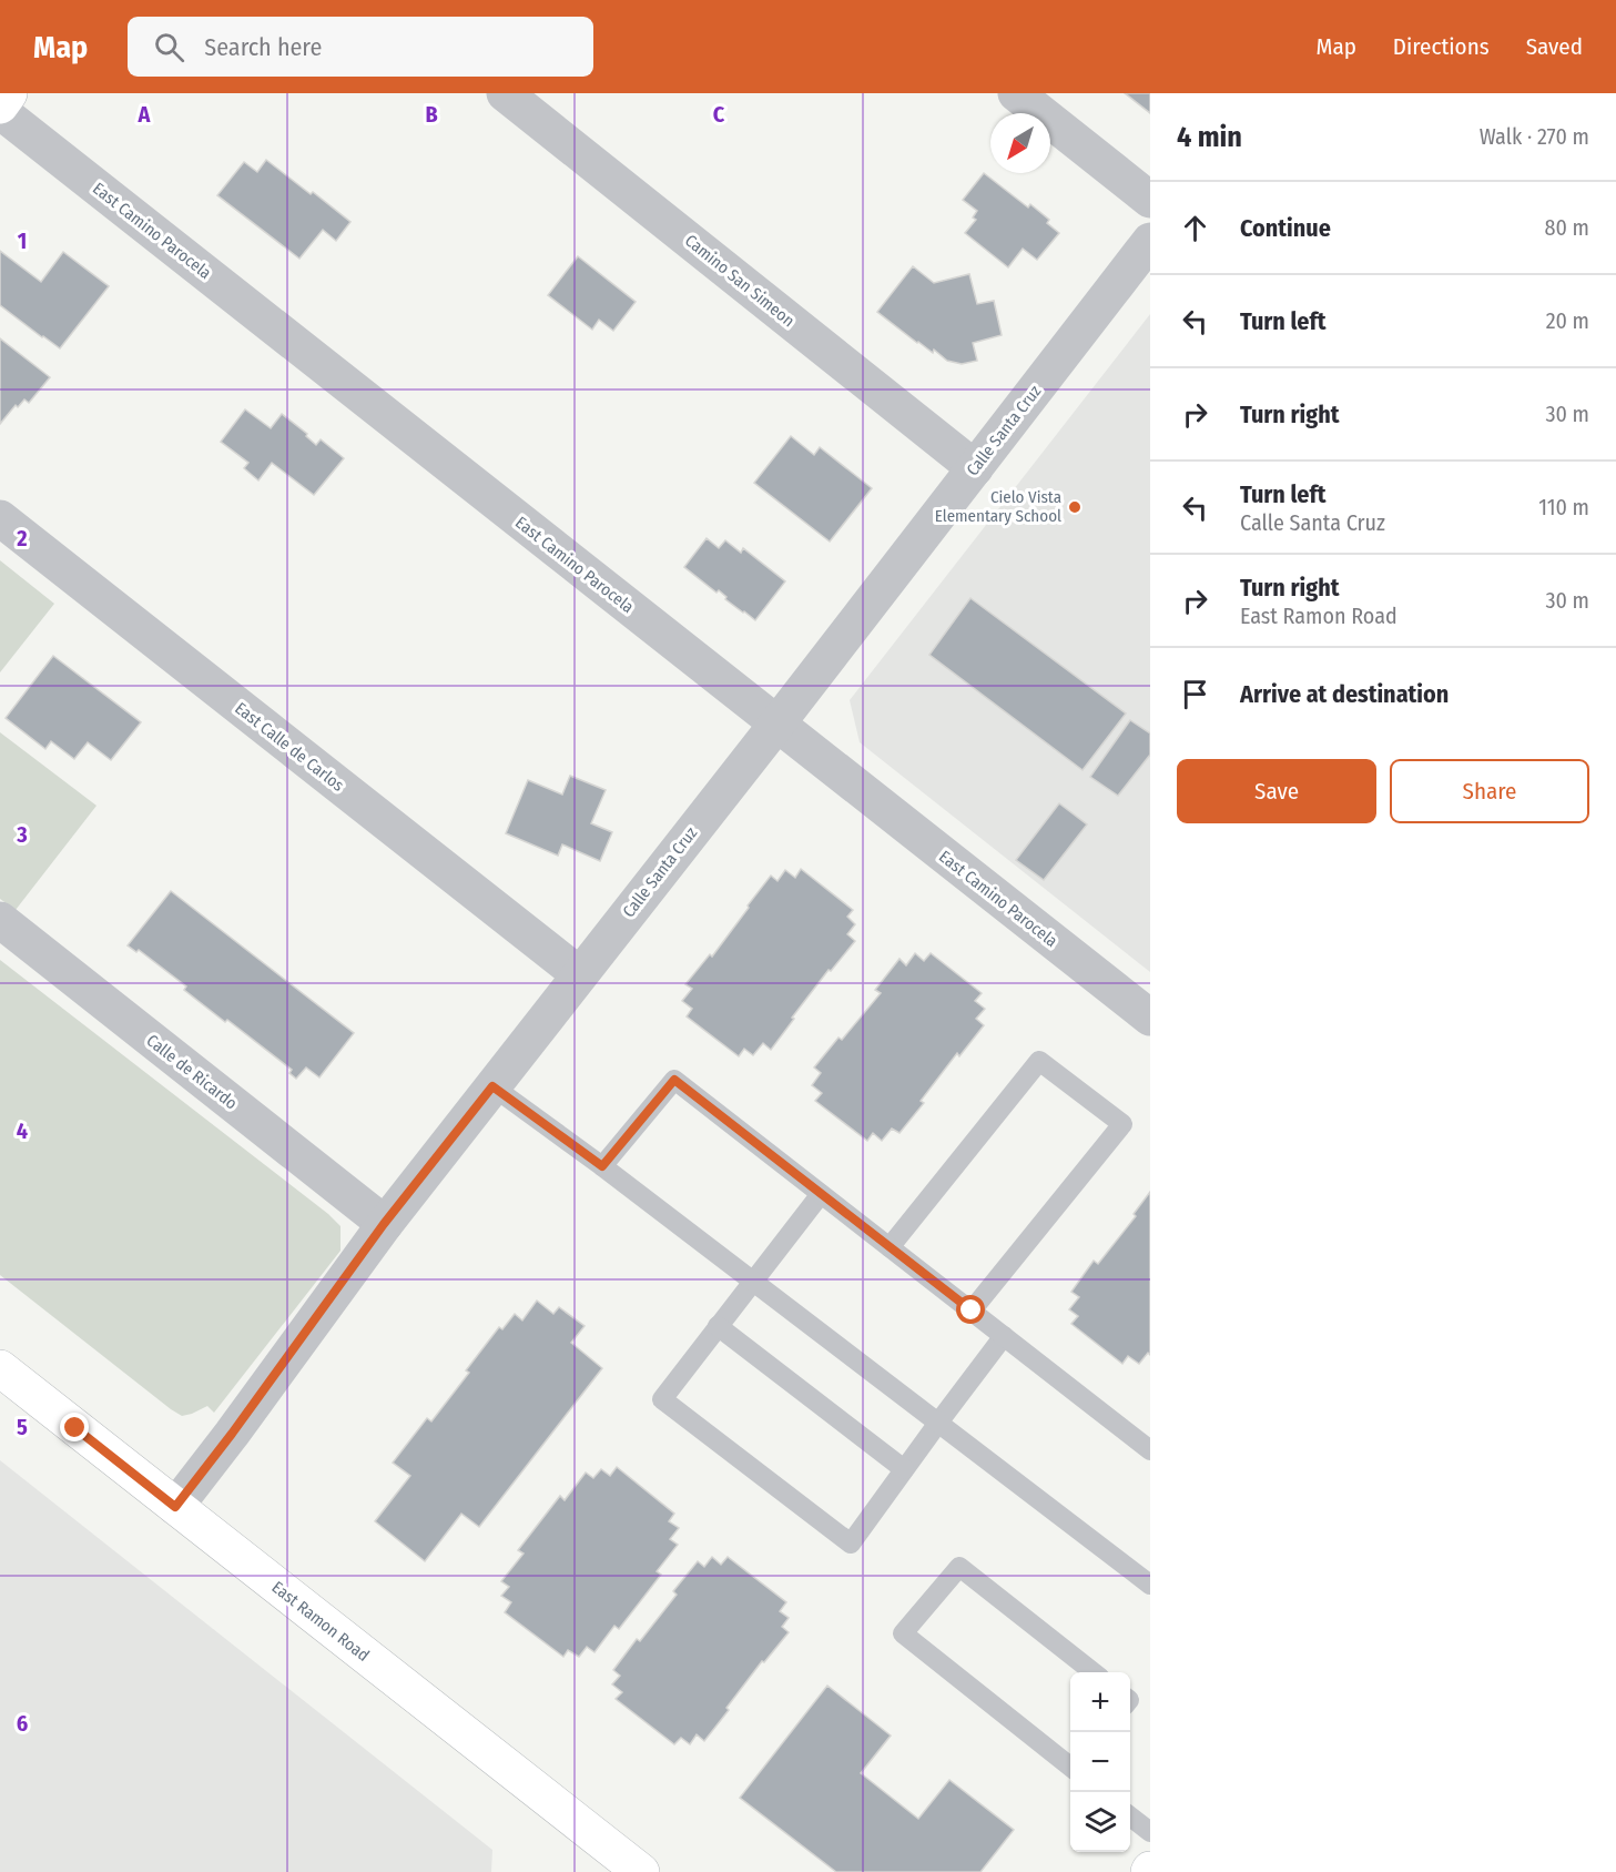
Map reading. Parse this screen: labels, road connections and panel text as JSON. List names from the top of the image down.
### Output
{
  "streets": {
    "main road": ["East Ramon Road"],
    "street": [
      "East Camino Parocela",
      "Camino San Simeon",
      "Calle Santa Cruz",
      "East Calle de Carlos",
      "Calle de Ricardo"
    ]
  },
  "crossings": [
    ["East Camino Parocela", "Calle Santa Cruz"],
    ["Camino San Simeon", "Calle Santa Cruz"],
    ["Calle Santa Cruz", "East Calle de Carlos"],
    ["Calle Santa Cruz", "Calle de Ricardo"],
    ["Calle Santa Cruz", "East Ramon Road"]
  ],
  "places": ["Cielo Vista Elementary School"],
  "north": "bottom left",
  "page": {
    "header": "Map",
    "search": "Search here",
    "nav": ["Map", "Directions", "Saved"],
    "heading": ["4 min", "Walk · 270 m"],
    "list": [
      ["Continue", "80 m"],
      ["Turn left", "20 m"],
      ["Turn right", "30 m"],
      ["Turn left", "Calle Santa Cruz", "110 m"],
      ["Turn right", "East Ramon Road", "30 m"],
      "Arrive at destination"
    ],
    "buttons": ["Save", "Share"],
    "map_buttons": ["+", "−"]
  },
  "grid": {
    "columns": ["A", "B", "C"],
    "rows": [
      "1",
      "2",
      "3",
      "4",
      "5",
      "6"
    ]
  }
}
